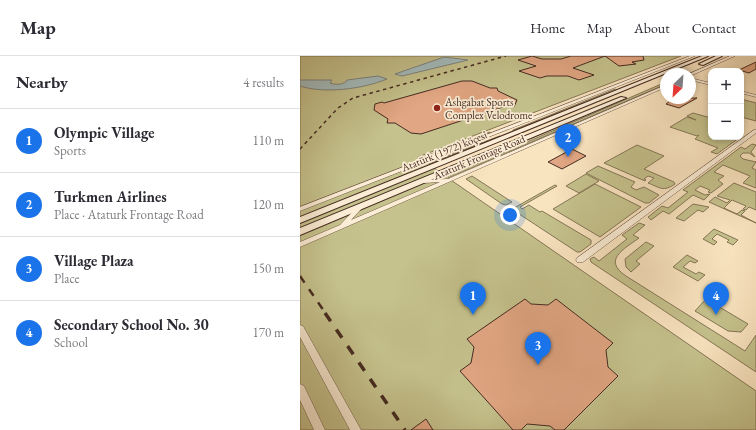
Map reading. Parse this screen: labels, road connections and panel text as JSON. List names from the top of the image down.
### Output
{
  "streets": {
    "main road": ["Atatürk (1972) köçesi"],
    "street": ["Ataturk Frontage Road"]
  },
  "crossings": [
    ["Atatürk (1972) köçesi", "Ataturk Frontage Road"]
  ],
  "places": ["Ashgabat Sports Complex Velodrome"],
  "north": "bottom left",
  "page": {
    "header": "Map",
    "nav": [
      "Home",
      "Map",
      "About",
      "Contact"
    ],
    "heading": ["Nearby", "4 results"],
    "map_buttons": ["+", "−"],
    "list": [
      {
        "mark": "1",
        "name": "Olympic Village",
        "note": "Sports",
        "value": "110 m"
      },
      {
        "mark": "2",
        "name": "Turkmen Airlines",
        "note": "Place · Ataturk Frontage Road",
        "value": "120 m"
      },
      {
        "mark": "3",
        "name": "Village Plaza",
        "note": "Place",
        "value": "150 m"
      },
      {
        "mark": "4",
        "name": "Secondary School No. 30",
        "note": "School",
        "value": "170 m"
      }
    ],
    "pins": [
      "2",
      "1",
      "4",
      "3"
    ]
  }
}
